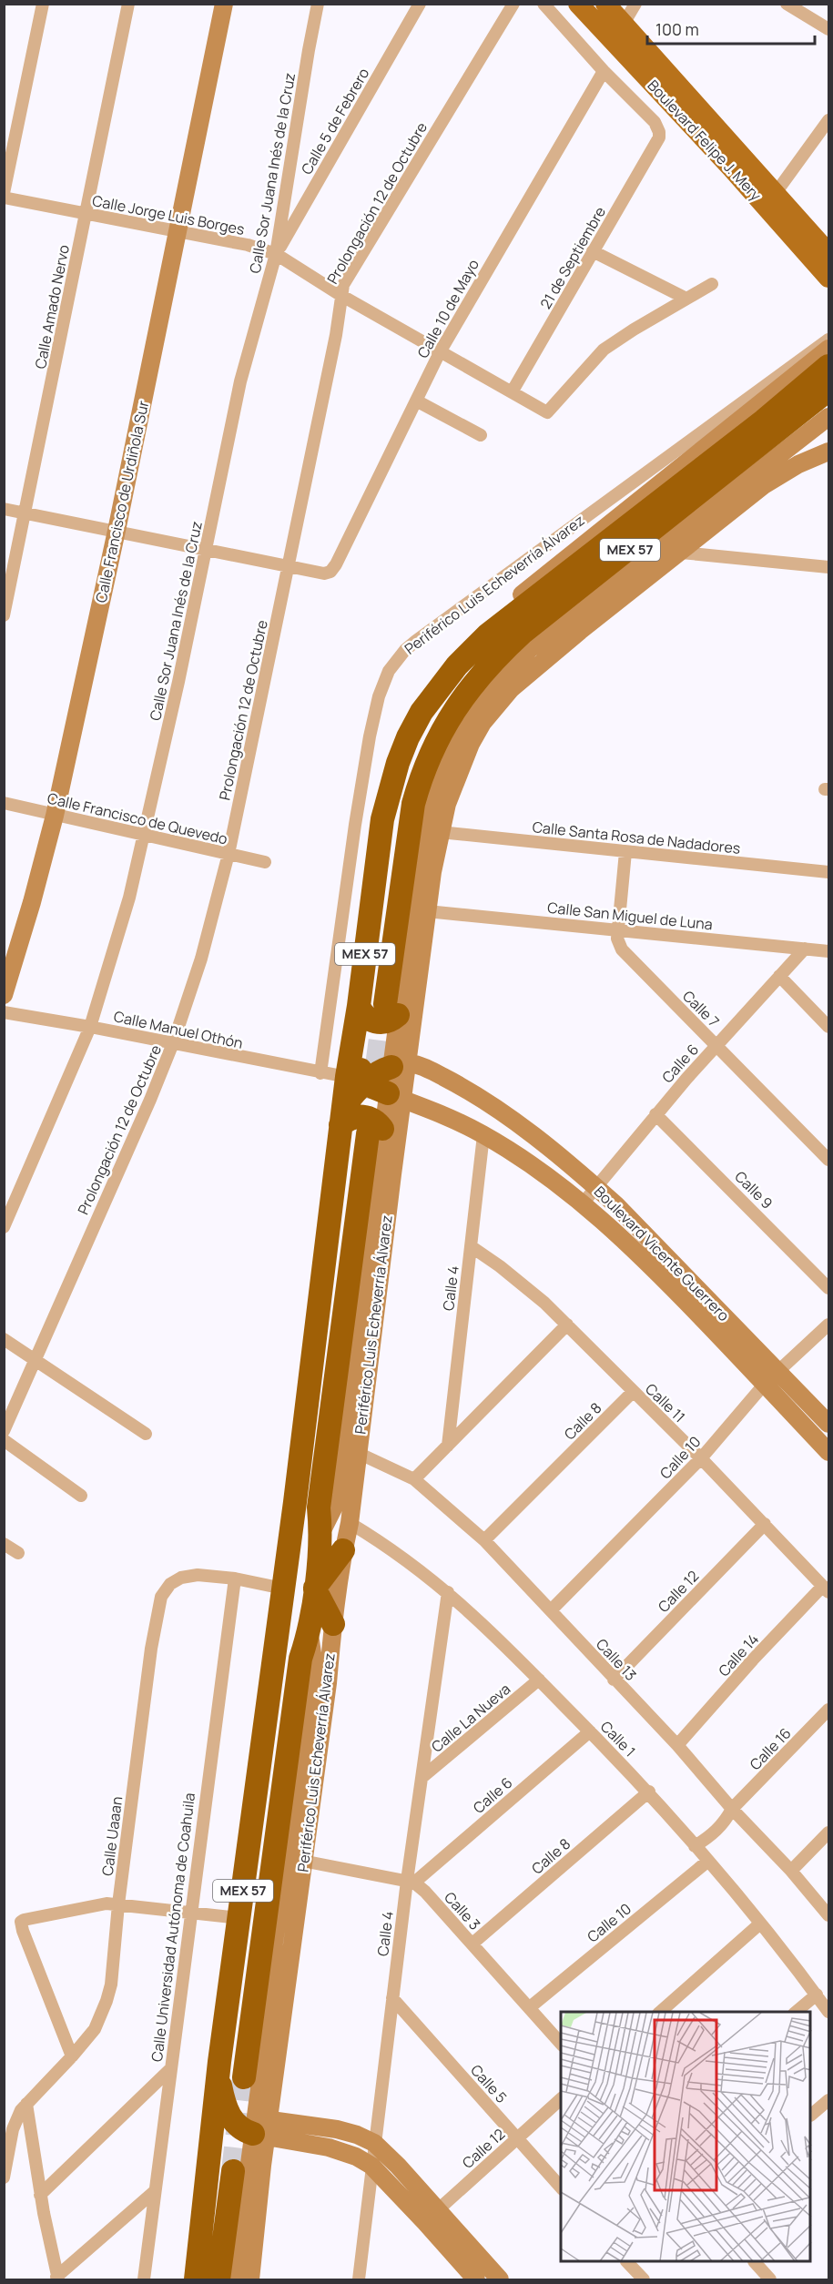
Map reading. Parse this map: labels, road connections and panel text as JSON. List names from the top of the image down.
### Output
{
  "streets": {
    "highway": ["MEX 57", "Periférico Luis Echeverría Álvarez"],
    "main road": ["Boulevard Felipe J. Mery"],
    "street": [
      "Calle 5 de Febrero",
      "Calle Sor Juana Inés de la Cruz",
      "Prolongación 12 de Octubre",
      "Calle Jorge Luis Borges",
      "21 de Septiembre",
      "Calle Amado Nervo",
      "Calle 10 de Mayo",
      "Calle Francisco de Urdiñola Sur",
      "Calle Francisco de Quevedo",
      "Calle Santa Rosa de Nadadores",
      "Calle San Miguel de Luna",
      "Calle 7",
      "Calle Manuel Othón",
      "Calle 6",
      "Calle 9",
      "Boulevard Vicente Guerrero",
      "Calle 4",
      "Calle 11",
      "Calle 8",
      "Calle 10",
      "Calle 12",
      "Calle 14",
      "Calle 13",
      "Calle La Nueva",
      "Calle 1",
      "Calle 16",
      "Calle Uaaan",
      "Calle 3",
      "Calle Universidad Autónoma de Coahuila",
      "Calle 5"
    ]
  },
  "crossings": [
    ["Calle 5 de Febrero", "Calle Sor Juana Inés de la Cruz"],
    ["Calle 5 de Febrero", "Calle Jorge Luis Borges"],
    ["Calle Sor Juana Inés de la Cruz", "Calle Jorge Luis Borges"],
    ["Calle Sor Juana Inés de la Cruz", "Calle Francisco de Quevedo"],
    ["Calle Sor Juana Inés de la Cruz", "Calle Manuel Othón"],
    ["Prolongación 12 de Octubre", "Calle Jorge Luis Borges"],
    ["Prolongación 12 de Octubre", "Calle 10 de Mayo"],
    ["Prolongación 12 de Octubre", "Calle Francisco de Quevedo"],
    ["Prolongación 12 de Octubre", "Calle Manuel Othón"],
    ["Calle Jorge Luis Borges", "21 de Septiembre"],
    ["Calle Jorge Luis Borges", "Calle Amado Nervo"],
    ["Calle Jorge Luis Borges", "Calle 10 de Mayo"],
    ["Calle Jorge Luis Borges", "Calle Francisco de Urdiñola Sur"],
    ["21 de Septiembre", "Calle 10 de Mayo"],
    ["Calle Francisco de Urdiñola Sur", "Calle Francisco de Quevedo"],
    ["Periférico Luis Echeverría Álvarez", "Calle Santa Rosa de Nadadores"],
    ["Periférico Luis Echeverría Álvarez", "Calle San Miguel de Luna"],
    ["Periférico Luis Echeverría Álvarez", "Calle Manuel Othón"],
    ["Periférico Luis Echeverría Álvarez", "Boulevard Vicente Guerrero"],
    ["Periférico Luis Echeverría Álvarez", "Calle 13"],
    ["Periférico Luis Echeverría Álvarez", "Calle 1"],
    ["Periférico Luis Echeverría Álvarez", "Calle Uaaan"],
    ["Calle Santa Rosa de Nadadores", "Calle 7"],
    ["Calle San Miguel de Luna", "Calle 7"],
    ["Calle San Miguel de Luna", "Calle 6"],
    ["Calle 7", "Calle 6"],
    ["Calle 6", "Calle 9"],
    ["Calle 6", "Boulevard Vicente Guerrero"],
    ["Calle 6", "Calle 4"],
    ["Calle 6", "Calle 1"],
    ["Calle 6", "Calle 3"],
    ["Boulevard Vicente Guerrero", "Calle 4"],
    ["Boulevard Vicente Guerrero", "Calle 10"],
    ["Calle 4", "Calle 11"],
    ["Calle 4", "Calle La Nueva"],
    ["Calle 4", "Calle 1"],
    ["Calle 4", "Calle 3"],
    ["Calle 4", "Calle 5"],
    ["Calle 11", "Calle 8"],
    ["Calle 11", "Calle 10"],
    ["Calle 11", "Calle 12"],
    ["Calle 11", "Calle 14"],
    ["Calle 8", "Calle 13"],
    ["Calle 8", "Calle 1"],
    ["Calle 8", "Calle 3"],
    ["Calle 10", "Calle 13"],
    ["Calle 10", "Calle 1"],
    ["Calle 10", "Calle 3"],
    ["Calle 12", "Calle 13"],
    ["Calle 12", "Calle 5"],
    ["Calle 14", "Calle 13"],
    ["Calle 13", "Calle 16"],
    ["Calle La Nueva", "Calle 1"],
    ["Calle 1", "Calle 16"],
    ["Calle Uaaan", "Calle Universidad Autónoma de Coahuila"]
  ],
  "scale_bar": "100 m"
}
